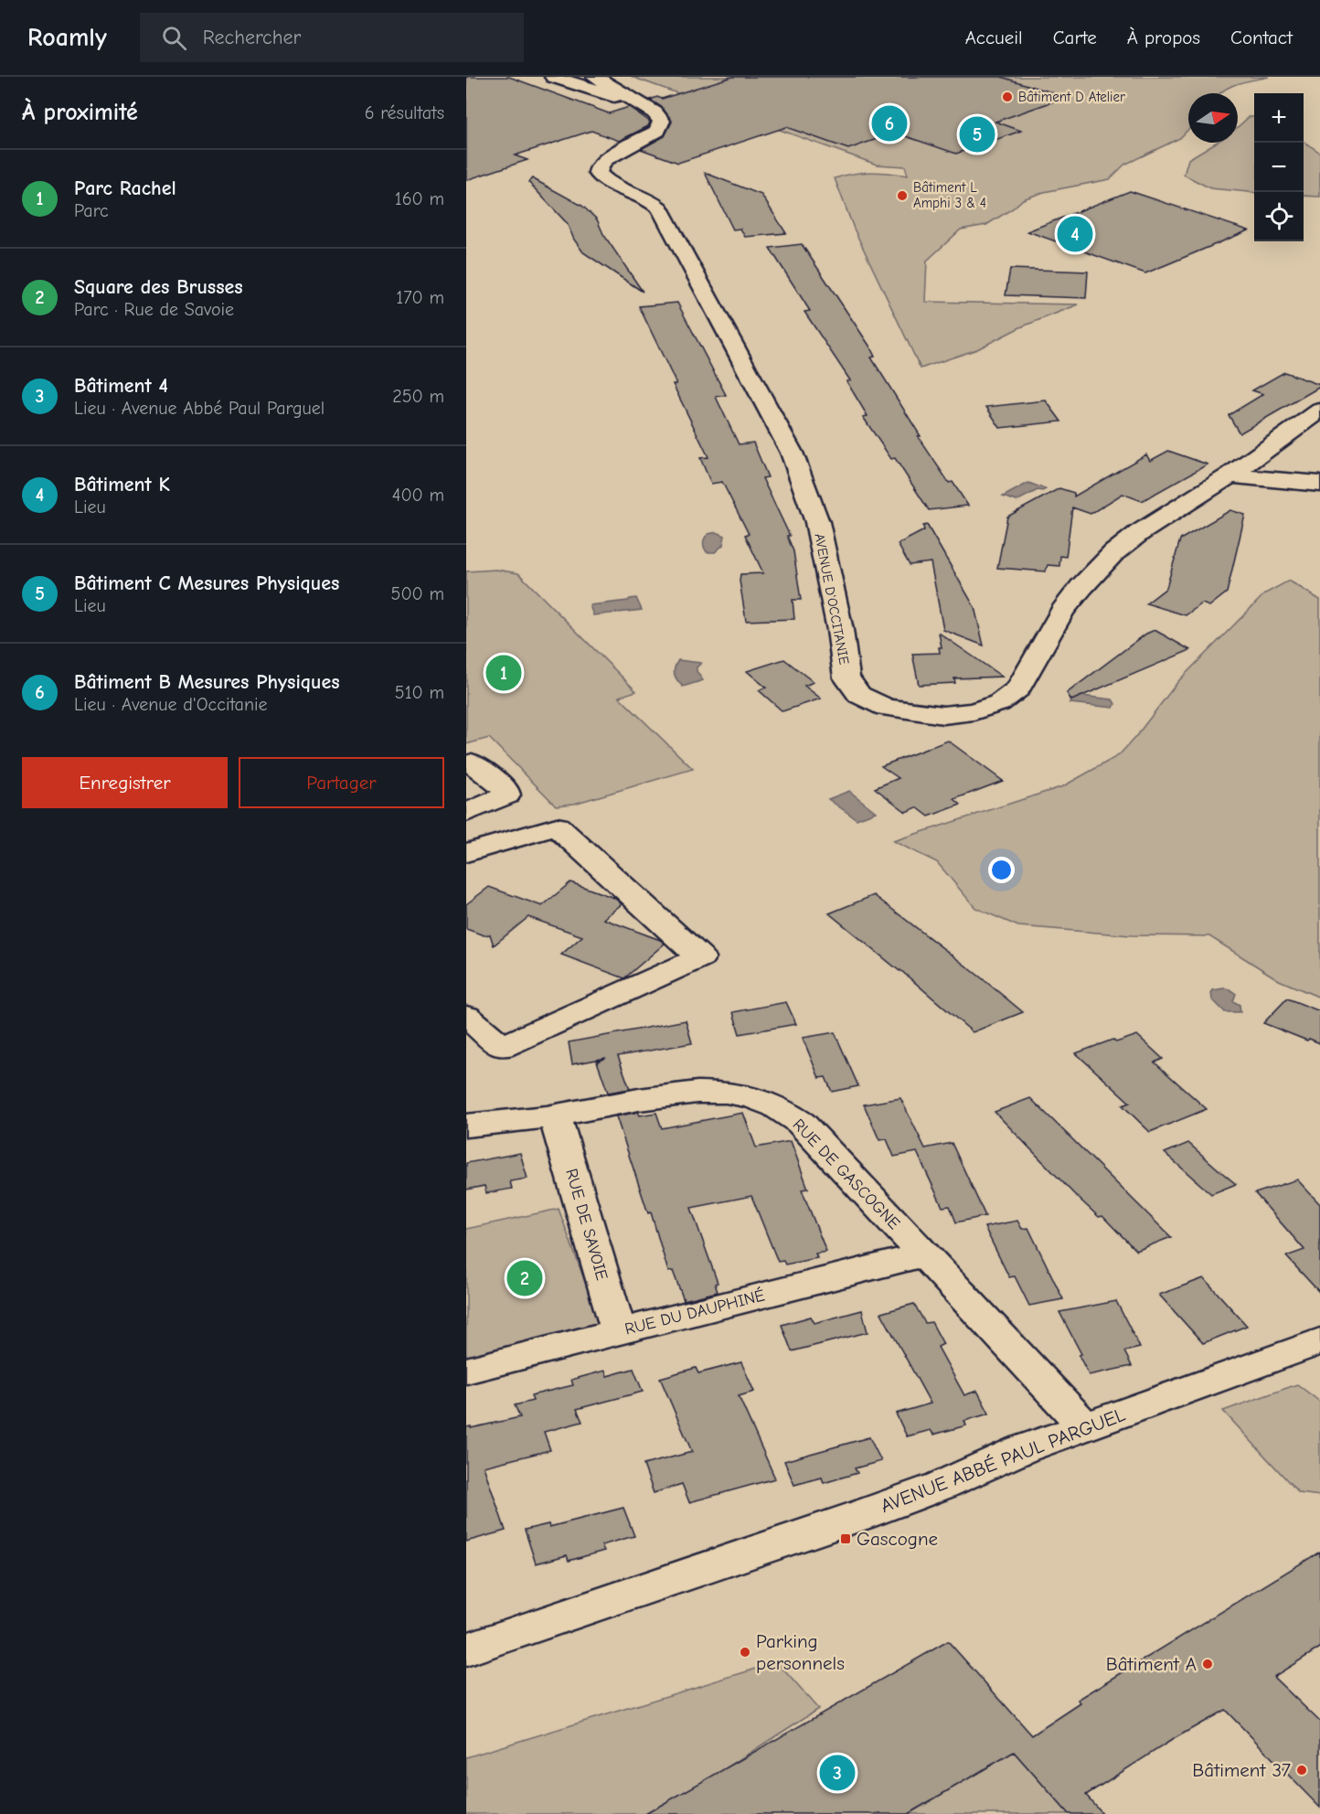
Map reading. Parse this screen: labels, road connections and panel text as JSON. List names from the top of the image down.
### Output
{
  "streets": {
    "street": [
      "AVENUE D'OCCITANIE",
      "RUE DE GASCOGNE",
      "RUE DE SAVOIE",
      "RUE DU DAUPHINÉ",
      "AVENUE ABBÉ PAUL PARGUEL"
    ]
  },
  "crossings": [
    ["RUE DE GASCOGNE", "RUE DE SAVOIE"],
    ["RUE DE GASCOGNE", "RUE DU DAUPHINÉ"],
    ["RUE DE GASCOGNE", "AVENUE ABBÉ PAUL PARGUEL"],
    ["RUE DE SAVOIE", "RUE DU DAUPHINÉ"]
  ],
  "places": {
    "other": [
      "Bâtiment D Atelier",
      "Bâtiment L Amphi 3 & 4",
      "Parking personnels",
      "Bâtiment A",
      "Bâtiment 37"
    ],
    "transit": ["Gascogne"]
  },
  "north": "right",
  "page": {
    "header": "Roamly",
    "search": "Rechercher",
    "nav": [
      "Accueil",
      "Carte",
      "À propos",
      "Contact"
    ],
    "heading": ["À proximité", "6 résultats"],
    "map_buttons": ["+", "−"],
    "pins": [
      "6",
      "5",
      "4",
      "1",
      "2",
      "3"
    ],
    "list": [
      {
        "mark": "1",
        "name": "Parc Rachel",
        "note": "Parc",
        "value": "160 m"
      },
      {
        "mark": "2",
        "name": "Square des Brusses",
        "note": "Parc · Rue de Savoie",
        "value": "170 m"
      },
      {
        "mark": "3",
        "name": "Bâtiment 4",
        "note": "Lieu · Avenue Abbé Paul Parguel",
        "value": "250 m"
      },
      {
        "mark": "4",
        "name": "Bâtiment K",
        "note": "Lieu",
        "value": "400 m"
      },
      {
        "mark": "5",
        "name": "Bâtiment C Mesures Physiques",
        "note": "Lieu",
        "value": "500 m"
      },
      {
        "mark": "6",
        "name": "Bâtiment B Mesures Physiques",
        "note": "Lieu · Avenue d'Occitanie",
        "value": "510 m"
      }
    ],
    "buttons": ["Enregistrer", "Partager"]
  }
}
